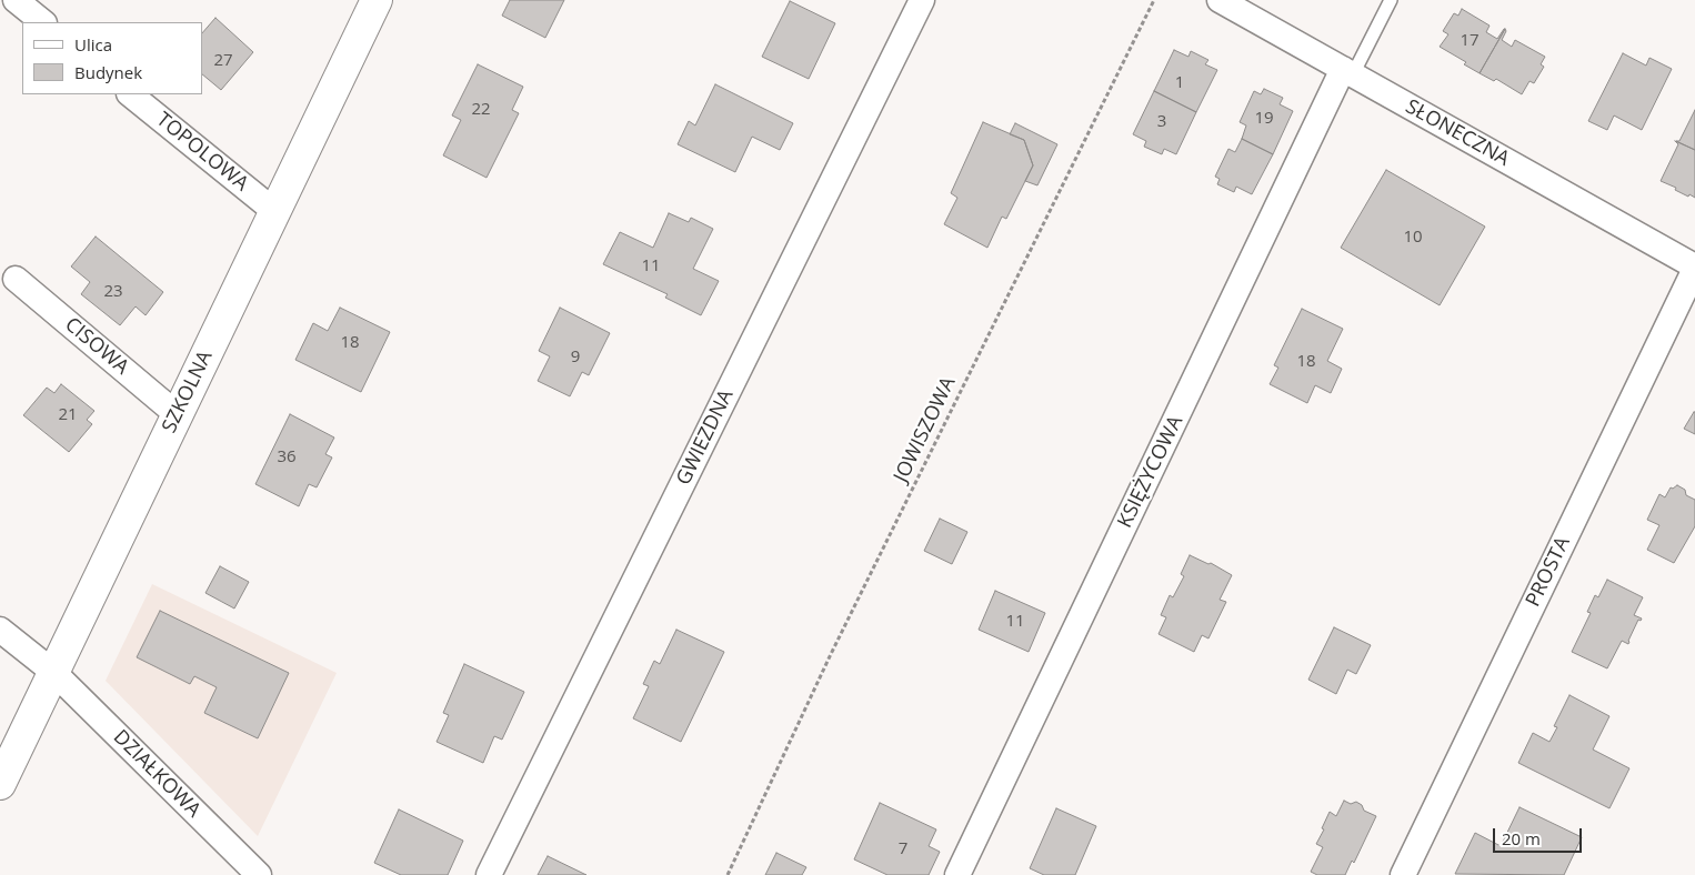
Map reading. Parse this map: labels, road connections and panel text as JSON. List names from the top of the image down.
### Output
{
  "streets": {
    "street": [
      "SŁONECZNA",
      "TOPOLOWA",
      "CISOWA",
      "SZKOLNA",
      "GWIEZDNA",
      "KSIĘŻYCOWA",
      "PROSTA",
      "DZIAŁKOWA"
    ],
    "path": ["JOWISZOWA"]
  },
  "crossings": [
    ["SŁONECZNA", "KSIĘŻYCOWA"],
    ["SŁONECZNA", "PROSTA"],
    ["TOPOLOWA", "SZKOLNA"],
    ["CISOWA", "SZKOLNA"],
    ["SZKOLNA", "DZIAŁKOWA"]
  ],
  "house_numbers": [
    "17",
    "27",
    "1",
    "22",
    "19",
    "3",
    "10",
    "11",
    "23",
    "18",
    "9",
    "18",
    "21",
    "36",
    "11",
    "7"
  ],
  "legend": ["Ulica", "Budynek"],
  "scale_bar": "20 m"
}
